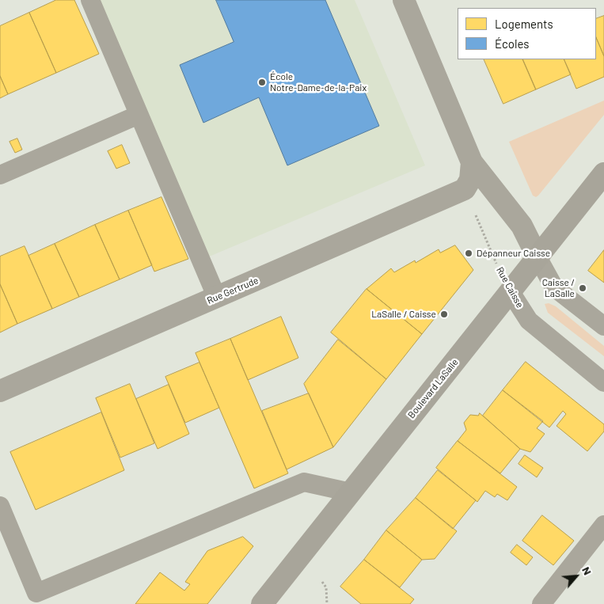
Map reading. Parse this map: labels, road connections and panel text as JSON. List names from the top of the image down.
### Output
{
  "streets": {
    "main road": ["Boulevard LaSalle"],
    "street": ["Rue Gertrude"],
    "lane": ["Rue Caisse"]
  },
  "crossings": [
    ["Rue Caisse", "Rue Gertrude"],
    ["Rue Caisse", "Boulevard LaSalle"]
  ],
  "places": [
    "École Notre-Dame-de-la-Paix",
    "Dépanneur Caisse",
    "Caisse / LaSalle",
    "LaSalle / Caisse"
  ],
  "legend": ["Logements", "Écoles"],
  "north": "top right"
}
